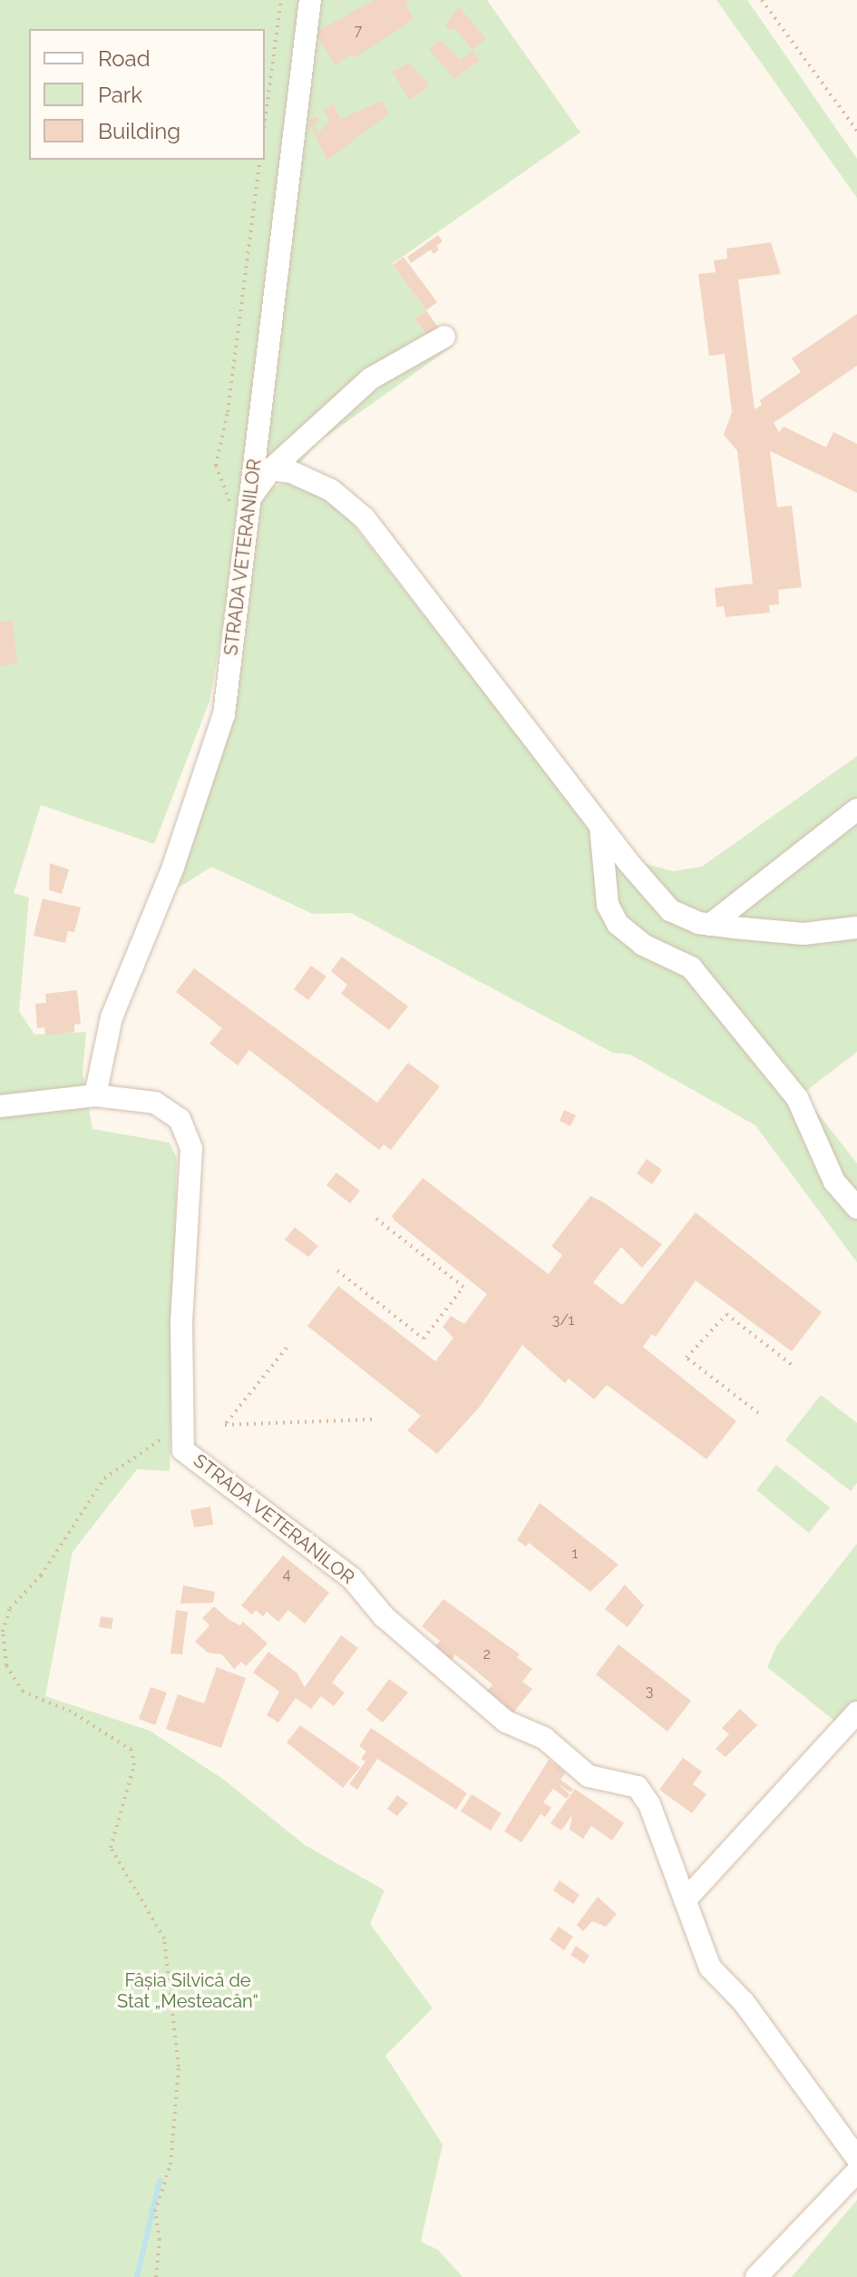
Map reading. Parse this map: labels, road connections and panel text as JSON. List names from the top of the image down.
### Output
{
  "streets": {
    "street": ["STRADA VETERANILOR"]
  },
  "parks": ["Fâșia Silvică de Stat „Mesteacăn“"],
  "house_numbers": [
    "7",
    "3/1",
    "1",
    "4",
    "2",
    "3"
  ],
  "legend": ["Road", "Park", "Building"]
}
